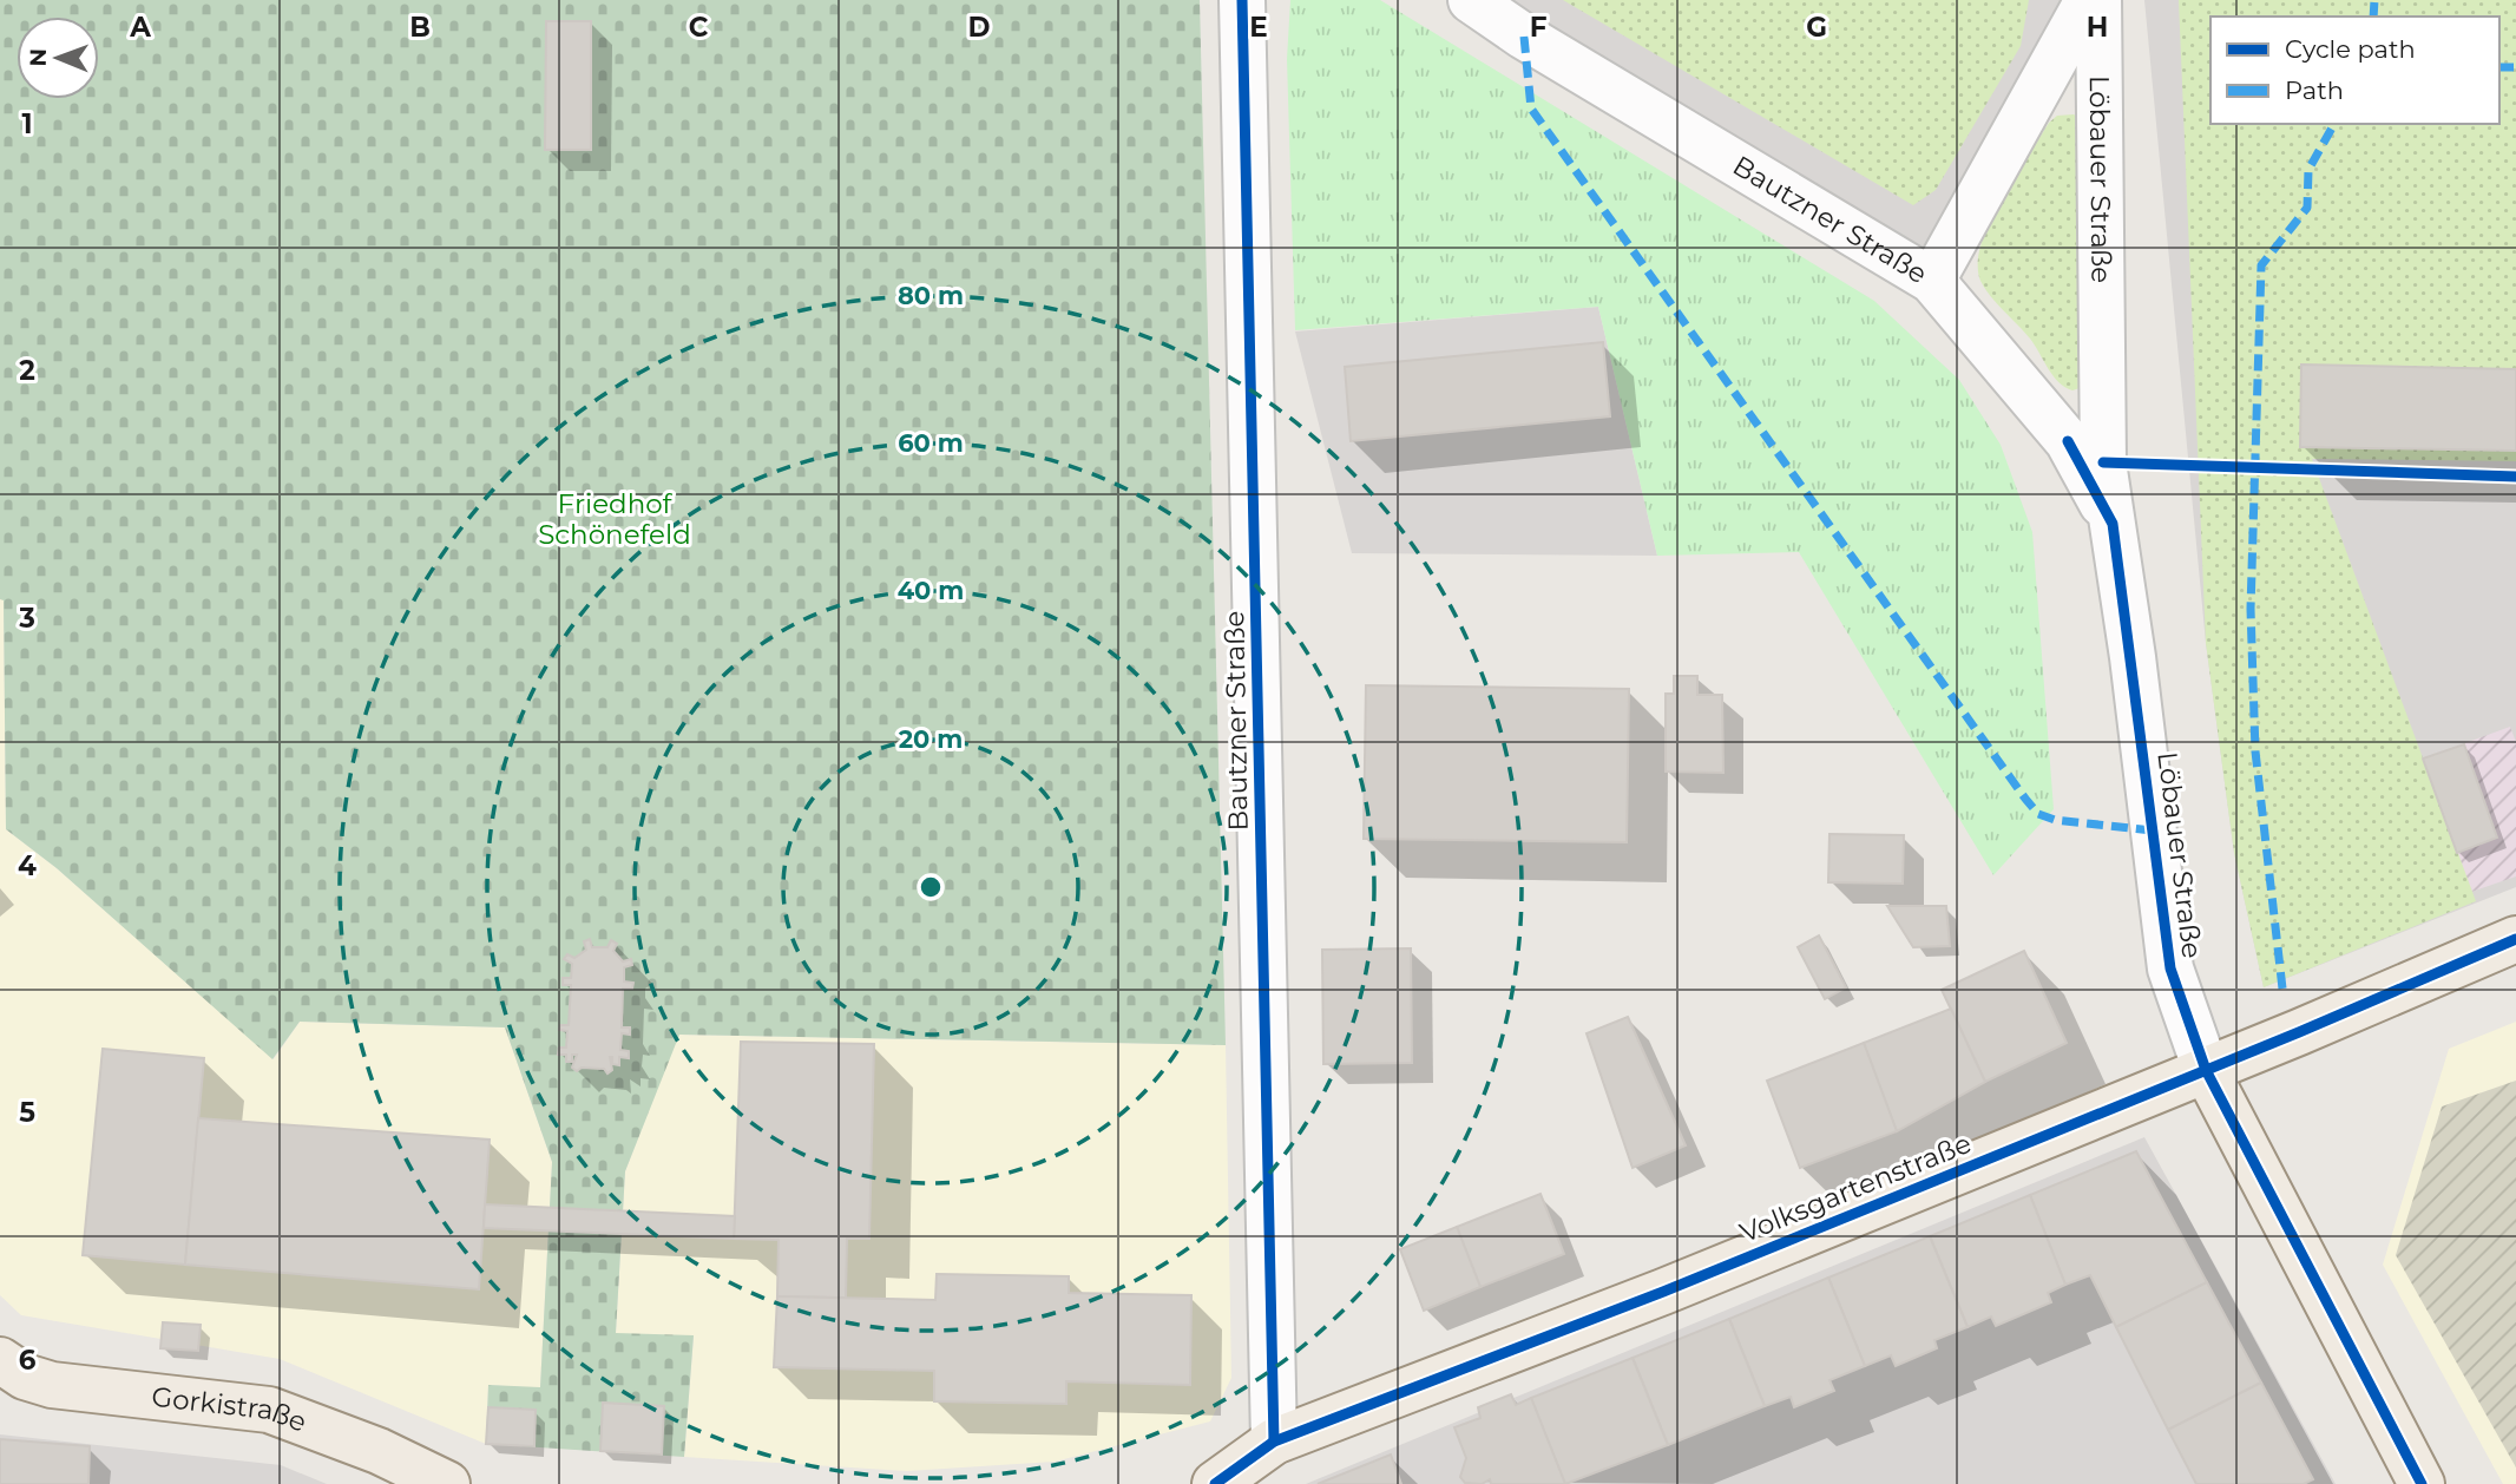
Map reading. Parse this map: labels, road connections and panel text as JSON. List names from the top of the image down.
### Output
{
  "streets": {
    "main road": ["Löbauer Straße", "Volksgartenstraße", "Gorkistraße"],
    "street": ["Bautzner Straße"]
  },
  "crossings": [
    ["Löbauer Straße", "Bautzner Straße"],
    ["Löbauer Straße", "Volksgartenstraße"],
    ["Bautzner Straße", "Volksgartenstraße"]
  ],
  "parks": ["Friedhof Schönefeld"],
  "legend": ["Cycle path", "Path"],
  "north": "left",
  "grid": {
    "columns": [
      "A",
      "B",
      "C",
      "D",
      "E",
      "F",
      "G",
      "H"
    ],
    "rows": [
      "1",
      "2",
      "3",
      "4",
      "5",
      "6"
    ]
  },
  "rings": [
    "80 m",
    "60 m",
    "40 m",
    "20 m"
  ]
}
